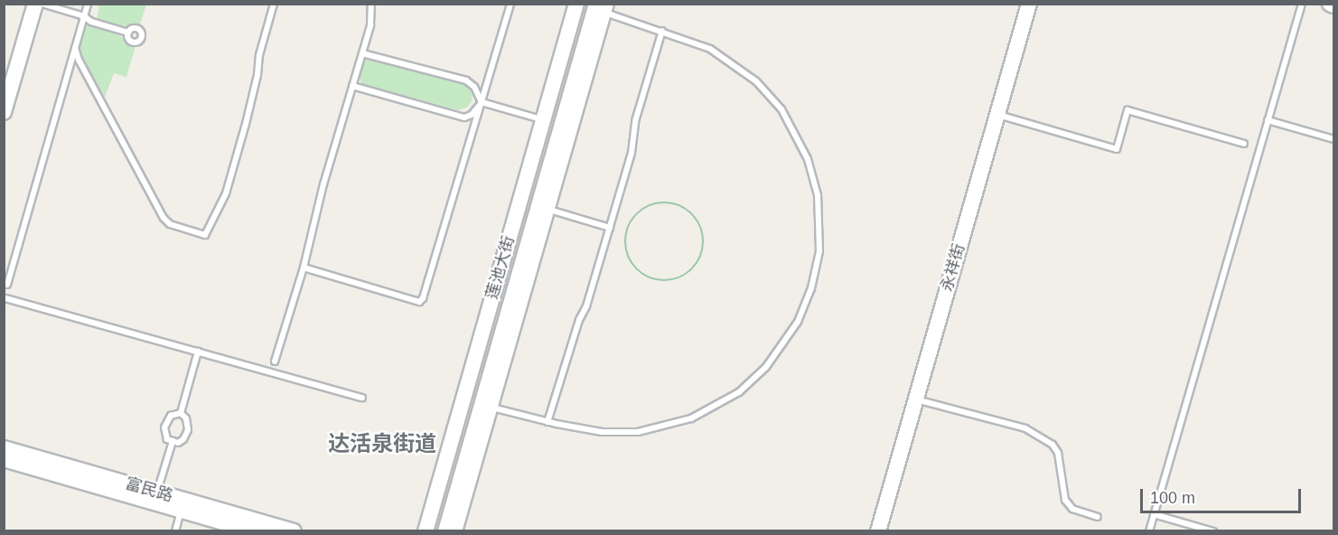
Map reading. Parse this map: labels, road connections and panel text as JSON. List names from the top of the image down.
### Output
{
  "streets": {
    "street": ["莲池大街", "永祥街", "富民路"]
  },
  "districts": ["达活泉街道"],
  "scale_bar": "100 m"
}
